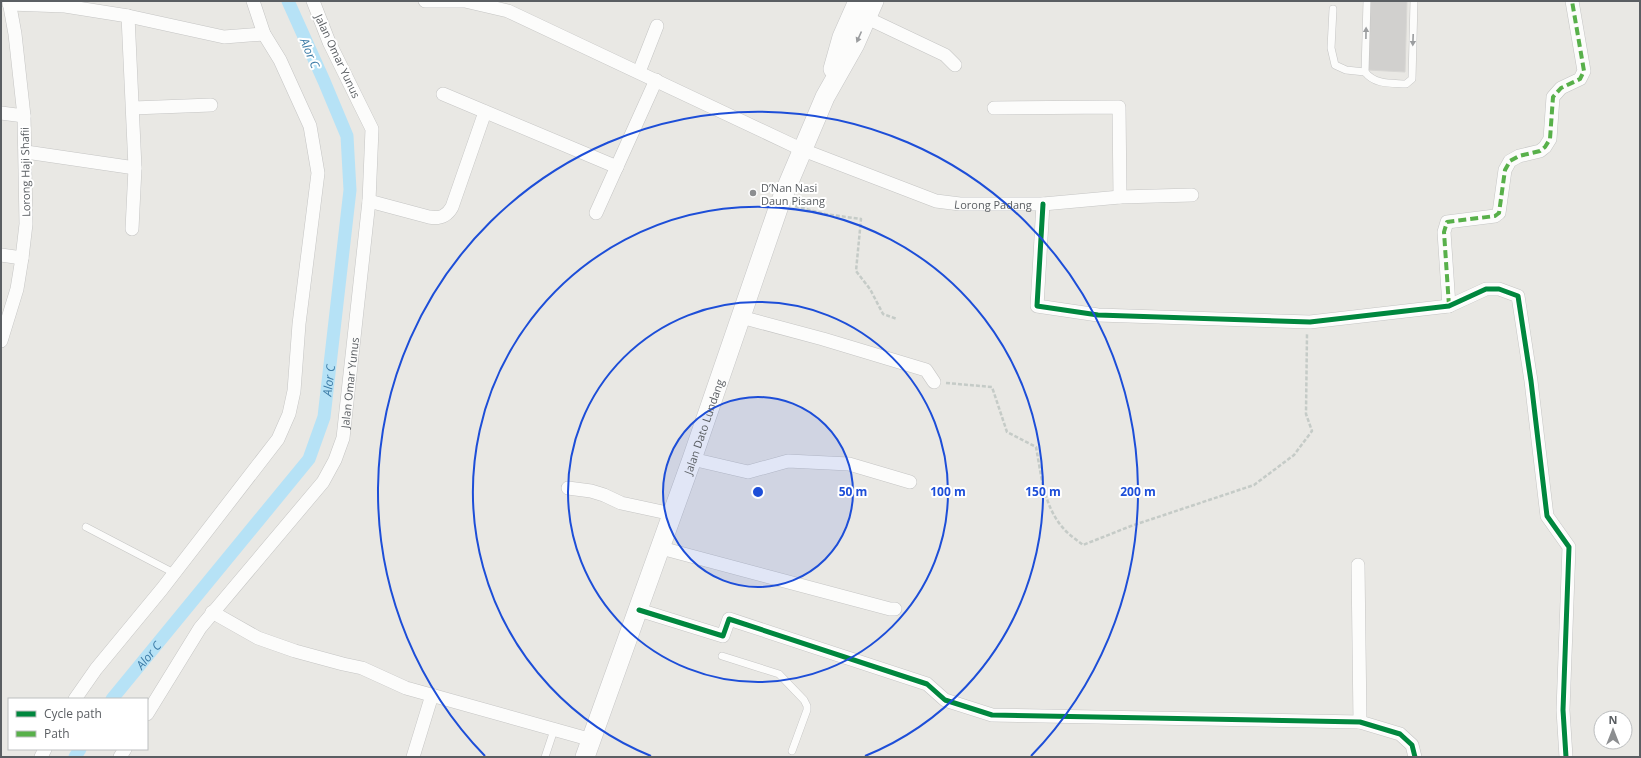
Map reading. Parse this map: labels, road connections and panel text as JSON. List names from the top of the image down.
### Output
{
  "streets": {
    "main road": ["Jalan Dato Lundang"],
    "street": ["Jalan Omar Yunus", "Lorong Haji Shafii", "Lorong Padang"]
  },
  "crossings": [
    ["Lorong Padang", "Jalan Dato Lundang"]
  ],
  "water": ["Alor C"],
  "places": ["D’Nan Nasi Daun Pisang"],
  "legend": ["Cycle path", "Path"],
  "north": "top",
  "rings": [
    "50 m",
    "100 m",
    "150 m",
    "200 m"
  ]
}
